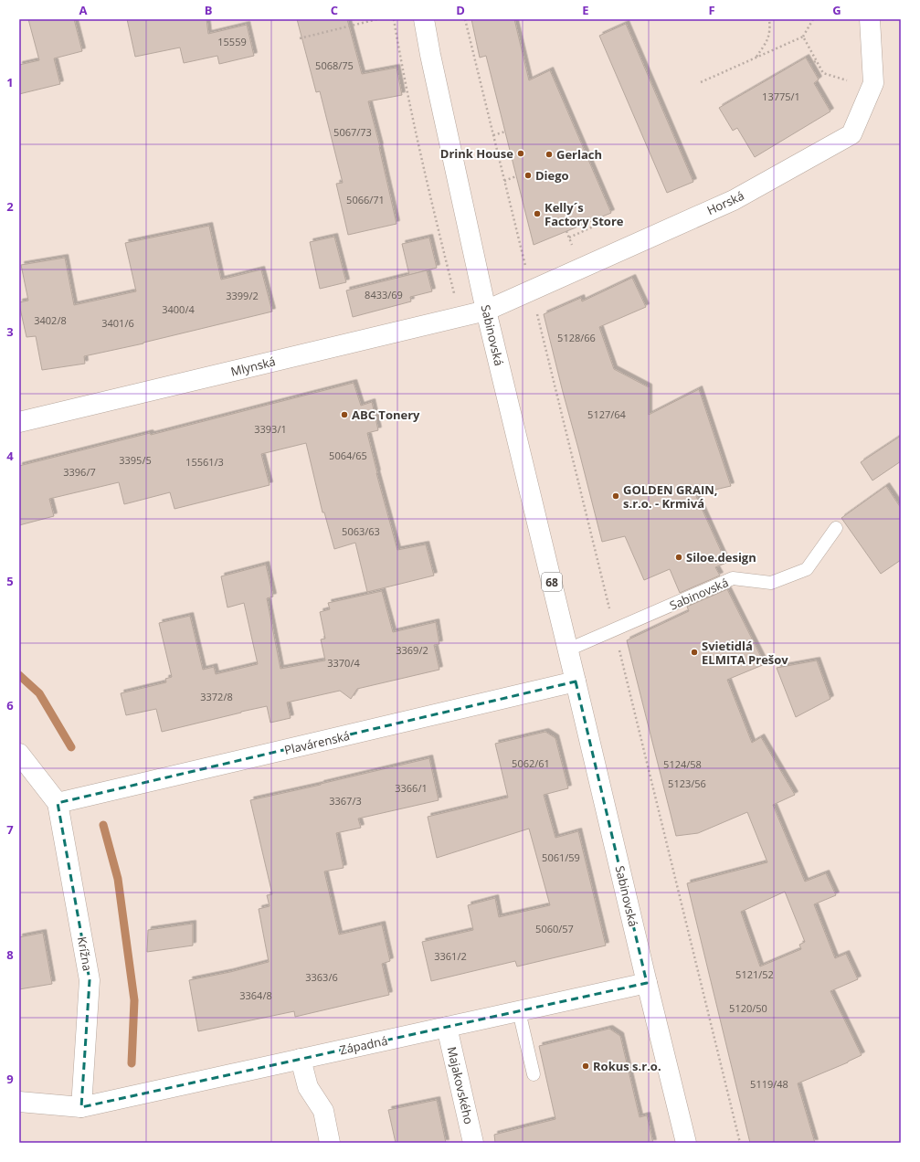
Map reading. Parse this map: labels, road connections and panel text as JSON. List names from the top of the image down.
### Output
{
  "streets": {
    "street": [
      "Horská",
      "Sabinovská",
      "Mlynská",
      "68",
      "Plavárenská",
      "Krížna",
      "Západná",
      "Majakovského"
    ]
  },
  "crossings": [
    ["Horská", "Sabinovská"],
    ["Horská", "Mlynská"],
    ["Sabinovská", "Mlynská"],
    ["Sabinovská", "Plavárenská"],
    ["Sabinovská", "Západná"],
    ["Plavárenská", "Krížna"],
    ["Krížna", "Západná"],
    ["Západná", "Majakovského"]
  ],
  "places": [
    "Drink House",
    "Gerlach",
    "Diego",
    "Kelly´s Factory Store",
    "ABC Tonery",
    "GOLDEN GRAIN, s.r.o. - Krmivá",
    "Siloe.design",
    "Svietidlá ELMITA Prešov",
    "Rokus s.r.o."
  ],
  "house_numbers": [
    "15559",
    "5068/75",
    "13775/1",
    "5067/73",
    "5066/71",
    "8433/69",
    "3399/2",
    "3400/4",
    "3402/8",
    "3401/6",
    "5128/66",
    "5127/64",
    "3393/1",
    "5064/65",
    "3395/5",
    "15561/3",
    "3396/7",
    "5063/63",
    "3369/2",
    "3370/4",
    "3372/8",
    "5062/61",
    "5124/58",
    "5123/56",
    "3366/1",
    "3367/3",
    "5061/59",
    "5060/57",
    "3361/2",
    "5121/52",
    "3363/6",
    "3364/8",
    "5120/50",
    "5119/48"
  ],
  "grid": {
    "columns": [
      "A",
      "B",
      "C",
      "D",
      "E",
      "F",
      "G"
    ],
    "rows": [
      "1",
      "2",
      "3",
      "4",
      "5",
      "6",
      "7",
      "8",
      "9"
    ]
  }
}
